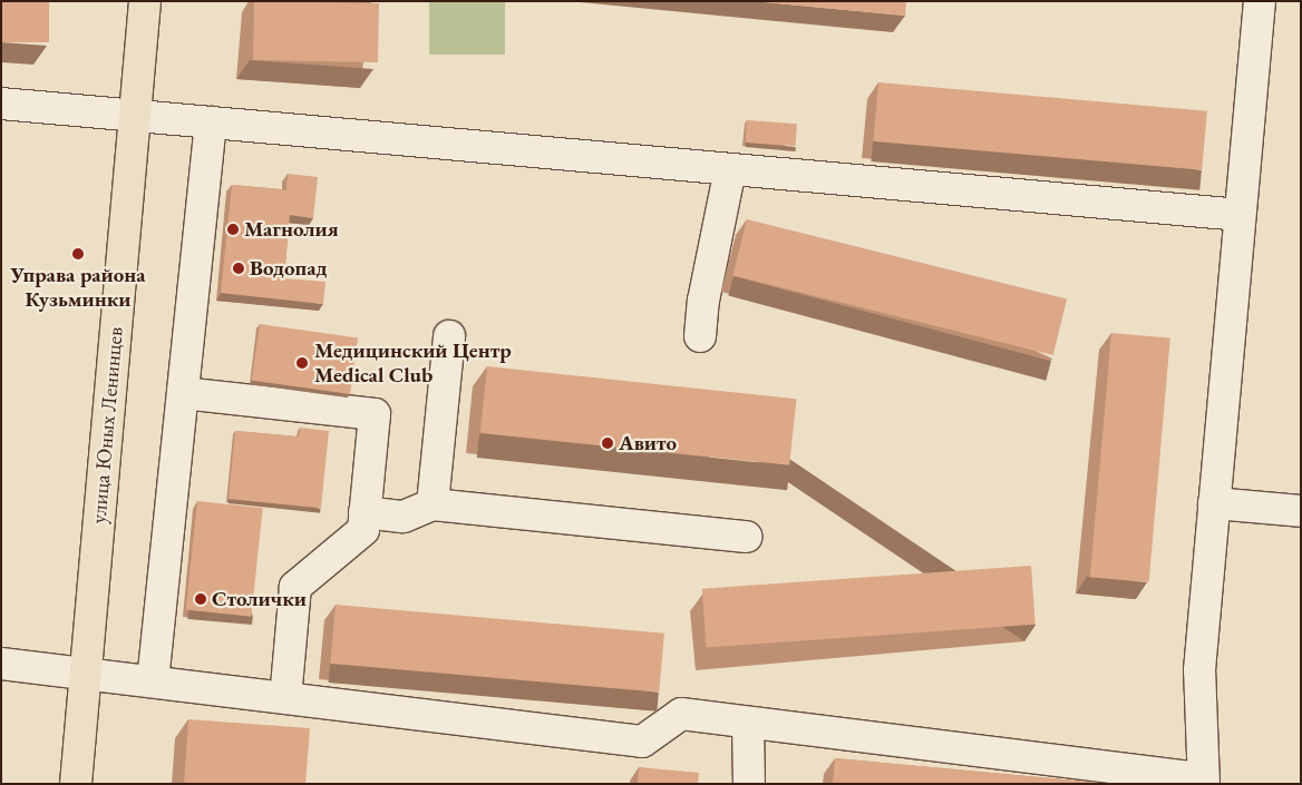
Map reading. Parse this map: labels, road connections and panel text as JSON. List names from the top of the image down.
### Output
{
  "streets": {
    "main road": ["улица Юных Ленинцев"]
  },
  "places": [
    "Магнолия",
    "Управа района Кузьминки",
    "Водопад",
    "Медицинский Центр Medical Club",
    "Авито",
    "Столички"
  ]
}
